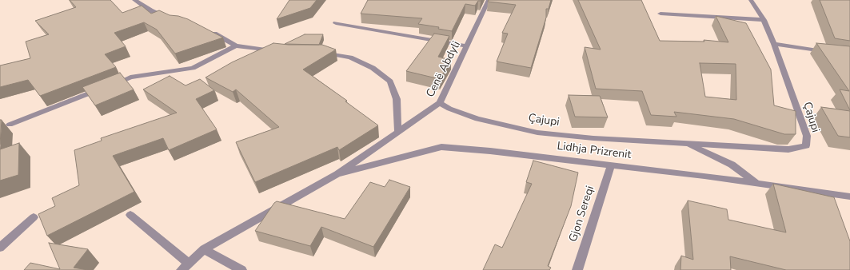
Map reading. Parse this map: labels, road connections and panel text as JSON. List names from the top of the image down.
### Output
{
  "streets": {
    "street": [
      "Cenë Abdyli",
      "Çajupi",
      "Lidhja Prizrenit",
      "Gjon Sereqi"
    ]
  },
  "crossings": [
    ["Cenë Abdyli", "Çajupi"],
    ["Cenë Abdyli", "Lidhja Prizrenit"],
    ["Çajupi", "Lidhja Prizrenit"],
    ["Lidhja Prizrenit", "Gjon Sereqi"]
  ]
}
